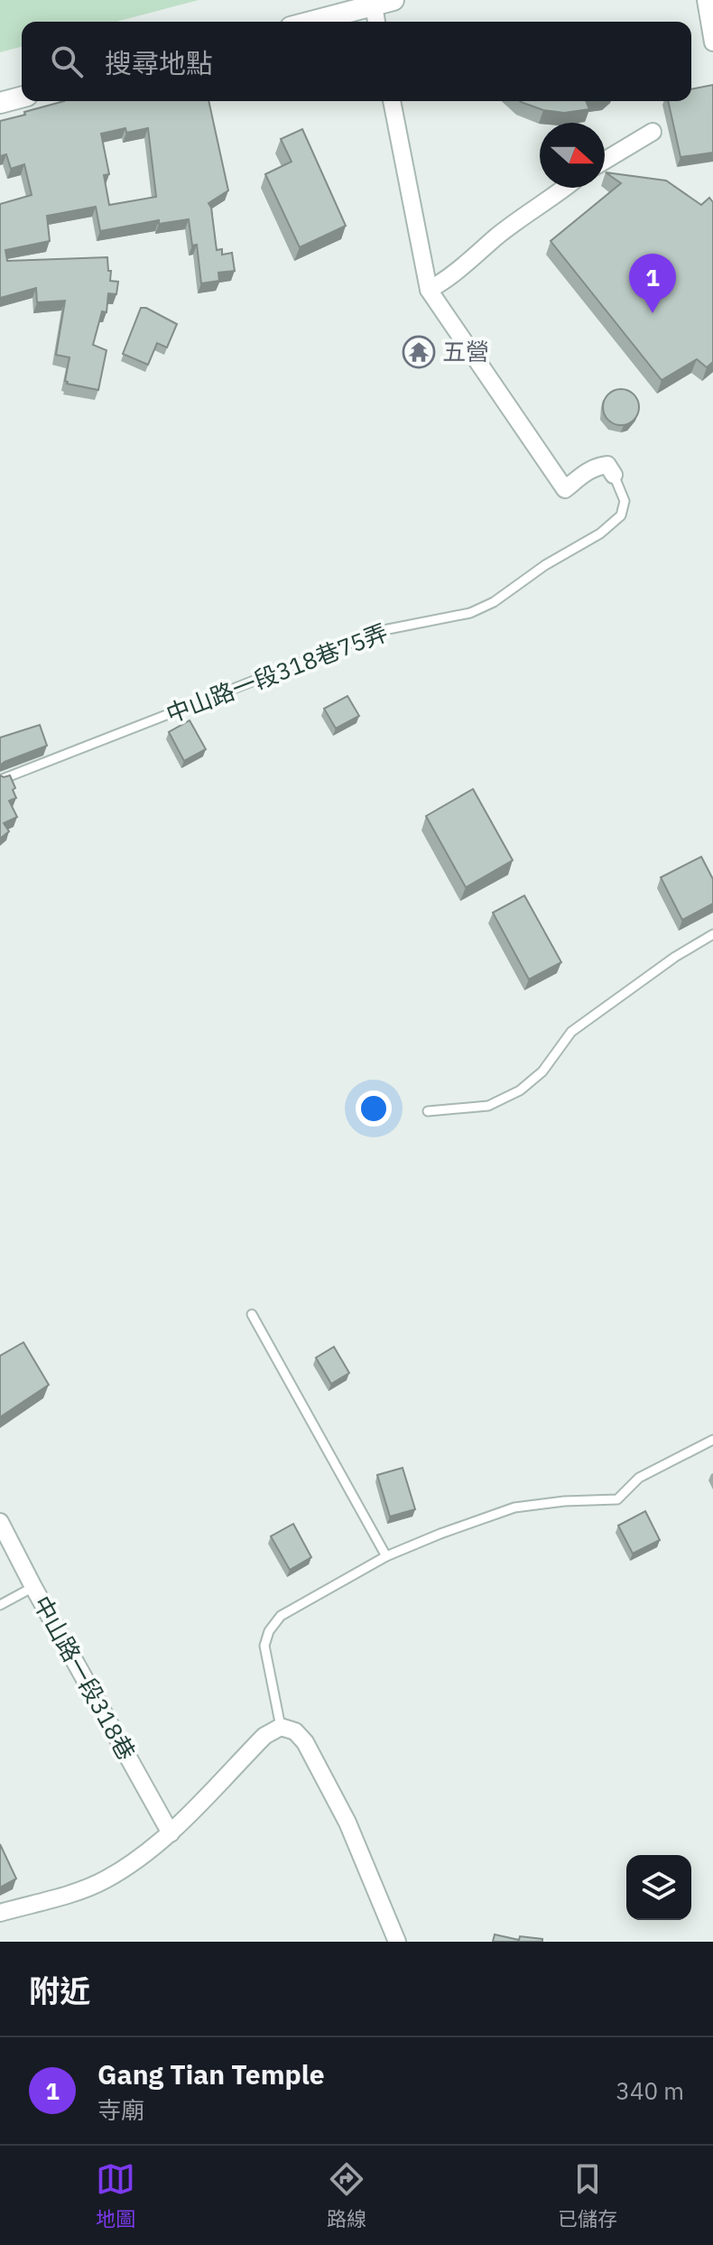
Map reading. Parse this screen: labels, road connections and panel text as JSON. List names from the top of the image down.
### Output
{
  "streets": {
    "street": ["中山路一段318巷"],
    "lane": ["中山路一段318巷75弄"]
  },
  "places": {
    "temple": ["五營"]
  },
  "north": "right",
  "page": {
    "search": "搜尋地點",
    "pins": "1",
    "heading": "附近",
    "list": [
      {
        "mark": "1",
        "name": "Gang Tian Temple",
        "note": "寺廟",
        "value": "340 m"
      }
    ],
    "nav": ["地圖", "路線", "已儲存"]
  }
}
